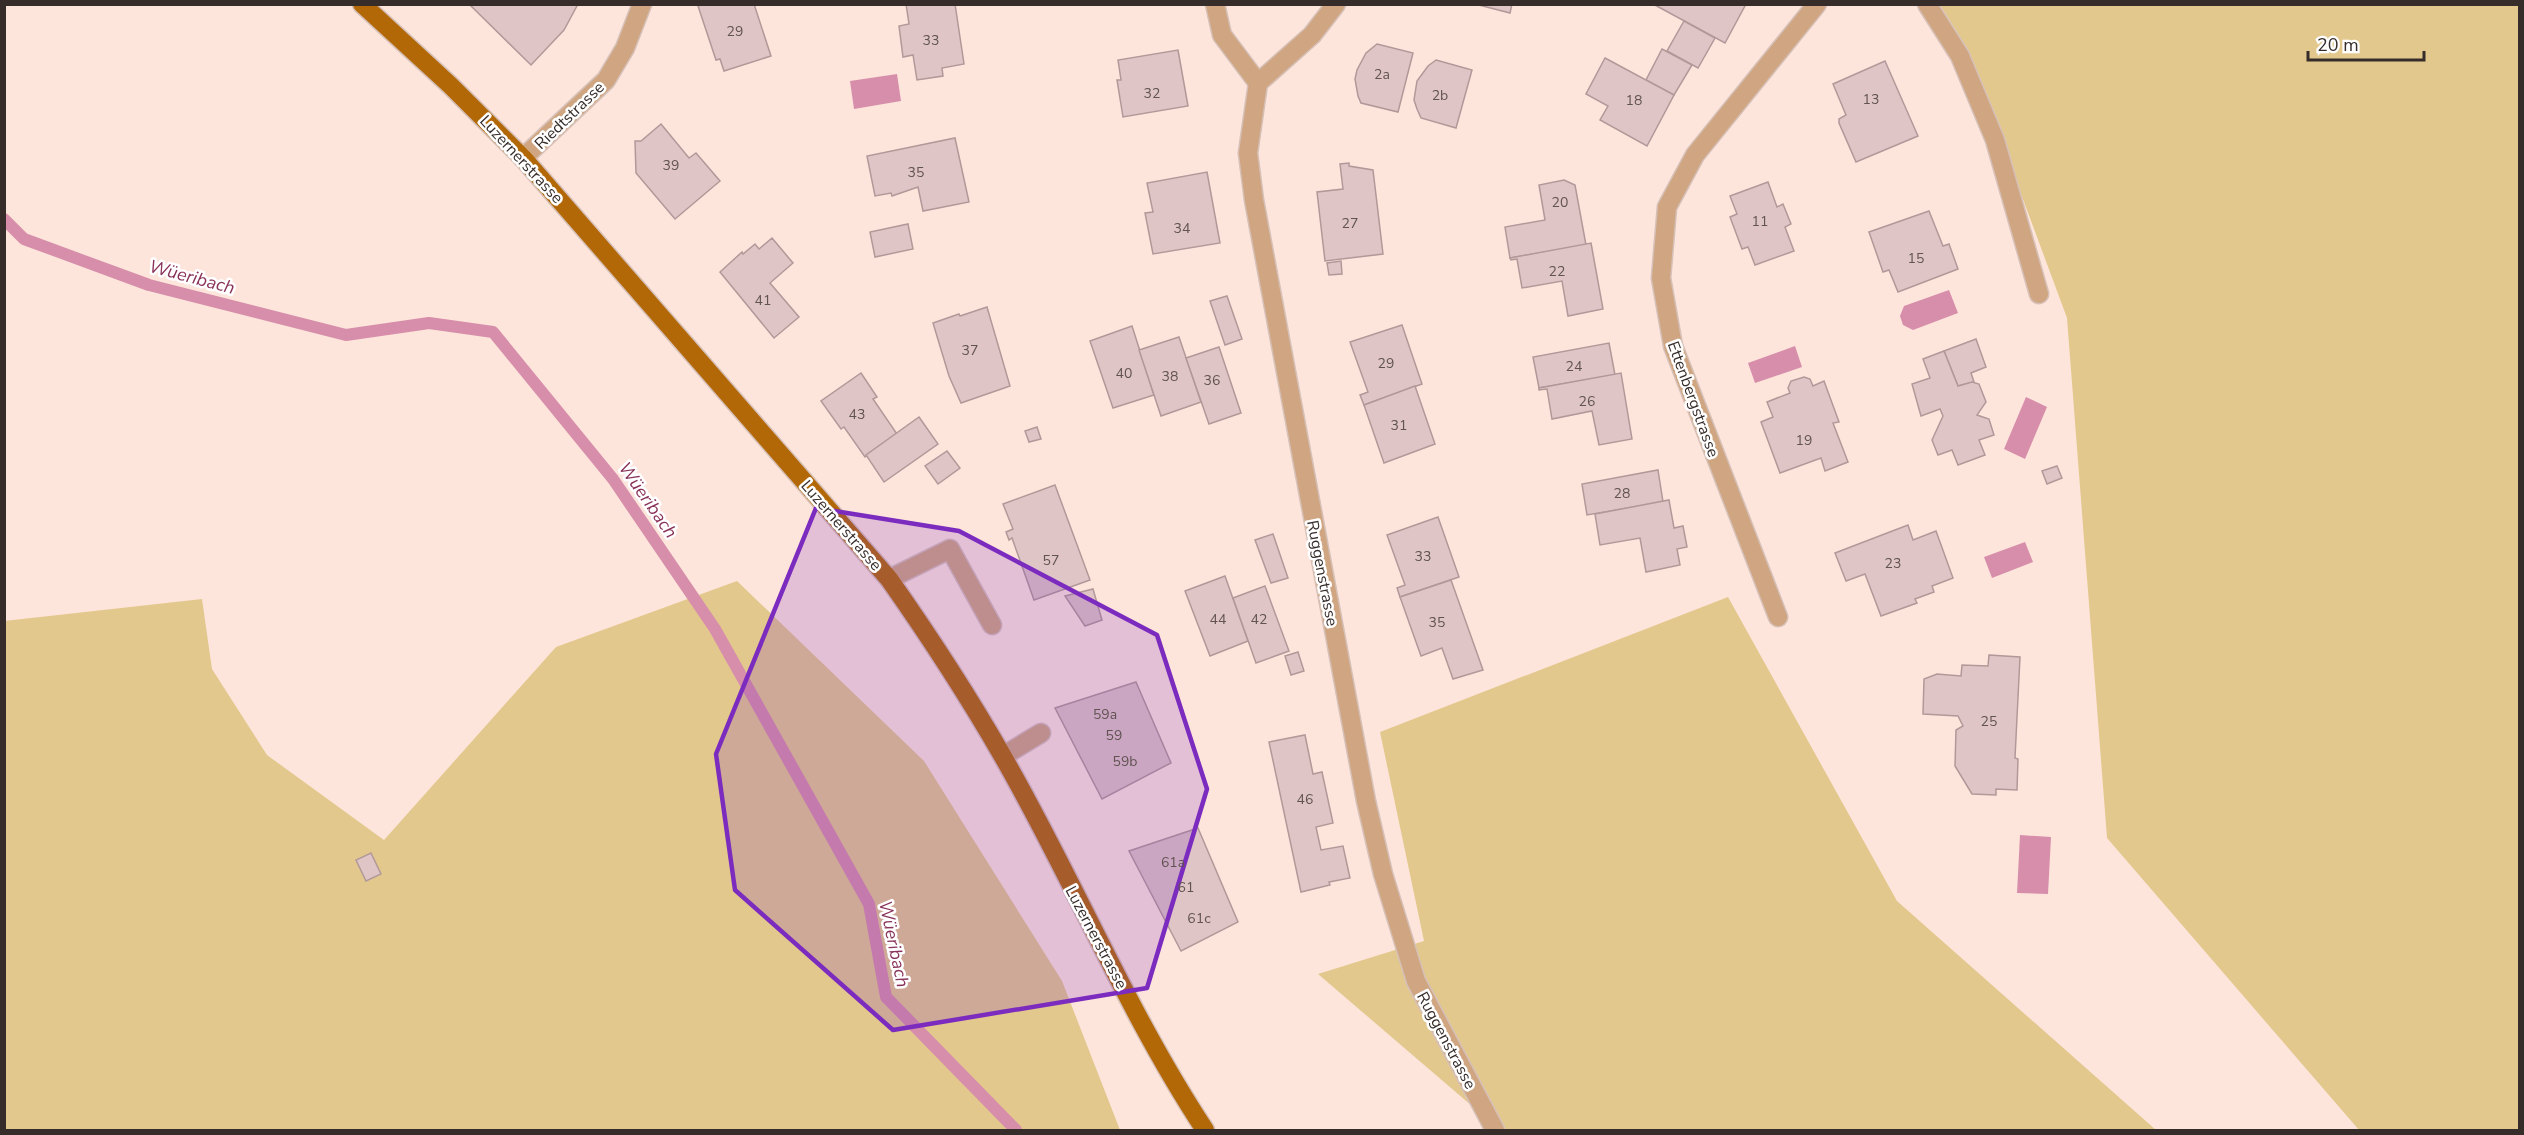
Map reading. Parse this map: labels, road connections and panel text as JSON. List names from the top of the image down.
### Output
{
  "streets": {
    "main road": ["Luzernerstrasse"],
    "street": ["Riedtstrasse", "Ettenbergstrasse", "Ruggenstrasse"]
  },
  "crossings": [
    ["Riedtstrasse", "Luzernerstrasse"]
  ],
  "water": ["Wüeribach"],
  "house_numbers": [
    "29",
    "33",
    "2a",
    "32",
    "2b",
    "13",
    "18",
    "39",
    "35",
    "20",
    "11",
    "27",
    "34",
    "15",
    "22",
    "41",
    "37",
    "29",
    "24",
    "40",
    "38",
    "36",
    "26",
    "43",
    "31",
    "19",
    "28",
    "33",
    "57",
    "23",
    "44",
    "42",
    "35",
    "59a",
    "25",
    "59",
    "59b",
    "46",
    "61a",
    "61",
    "61c"
  ],
  "scale_bar": "20 m"
}
